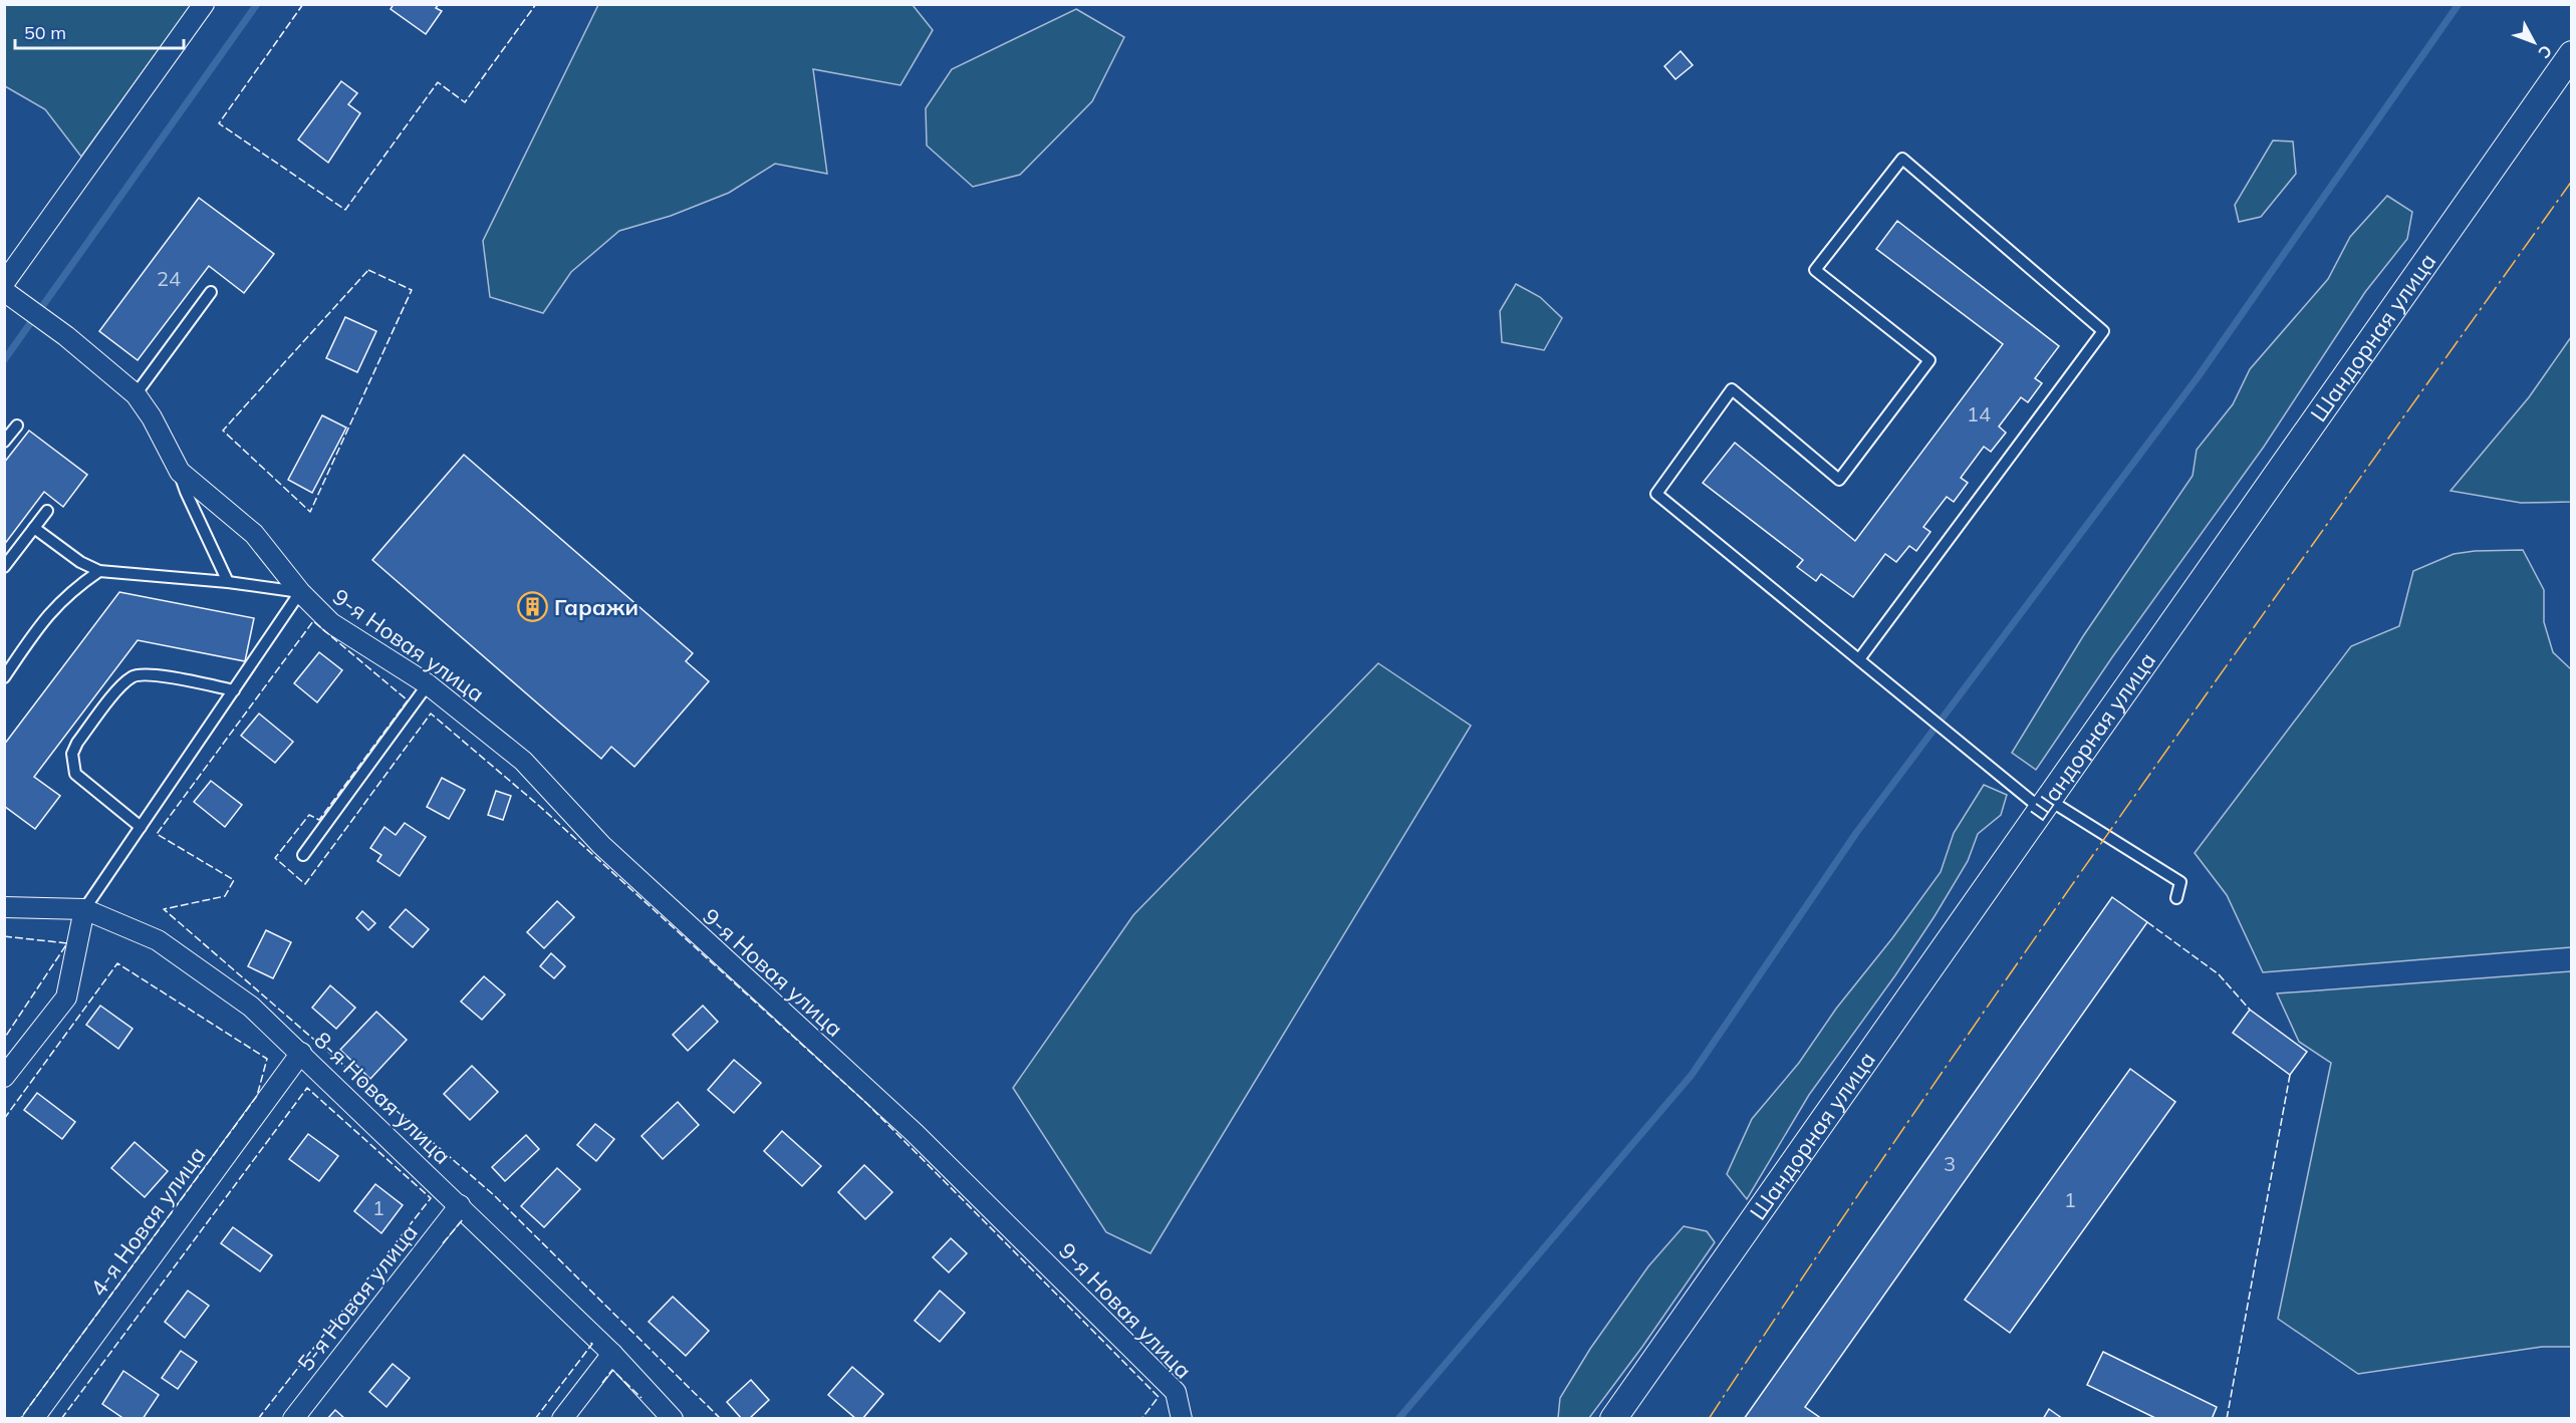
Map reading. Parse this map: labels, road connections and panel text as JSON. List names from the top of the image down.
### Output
{
  "streets": {
    "street": [
      "Шандорная улица",
      "9-я Новая улица",
      "8-я Новая улица",
      "4-я Новая улица",
      "5-я Новая улица"
    ]
  },
  "crossings": [
    ["8-я Новая улица", "4-я Новая улица"],
    ["8-я Новая улица", "5-я Новая улица"]
  ],
  "places": {
    "building": ["Гаражи"]
  },
  "house_numbers": [
    "24",
    "14",
    "3",
    "1",
    "1"
  ],
  "scale_bar": "50 m",
  "north": "bottom right"
}
